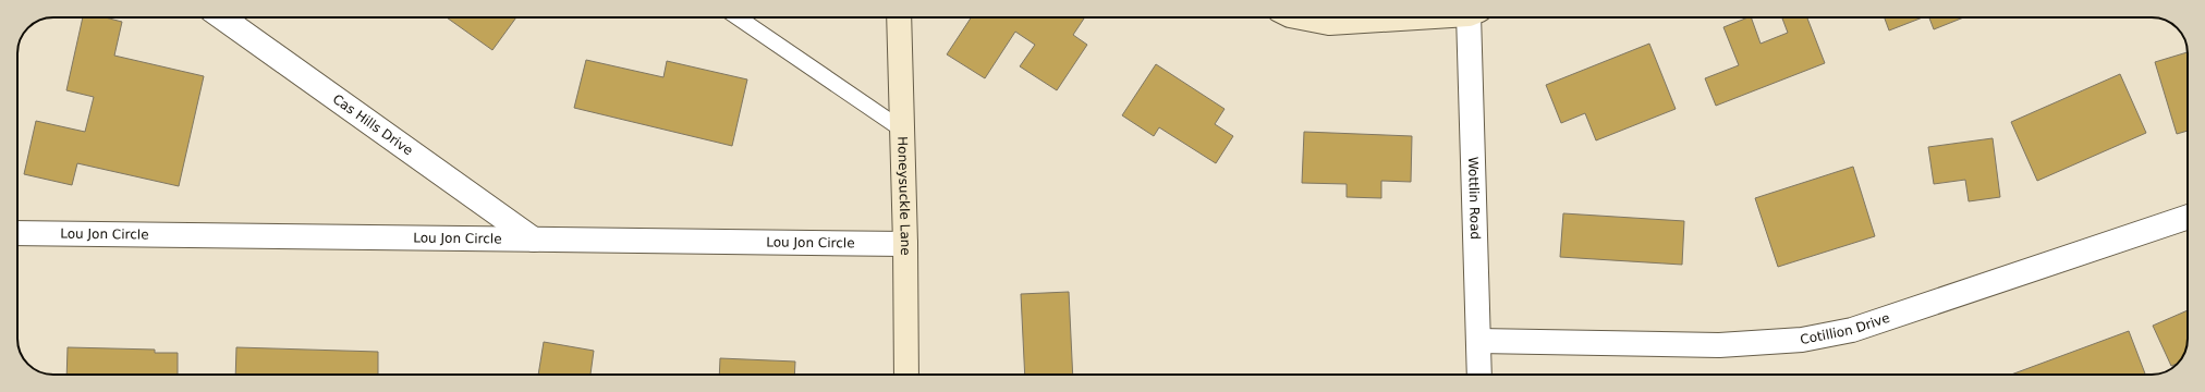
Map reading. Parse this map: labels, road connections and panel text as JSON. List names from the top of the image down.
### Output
{
  "streets": {
    "street": [
      "Cas Hills Drive",
      "Honeysuckle Lane",
      "Wottlin Road",
      "Lou Jon Circle",
      "Cotillion Drive"
    ]
  },
  "crossings": [
    ["Cas Hills Drive", "Lou Jon Circle"],
    ["Honeysuckle Lane", "Lou Jon Circle"],
    ["Wottlin Road", "Cotillion Drive"]
  ]
}
